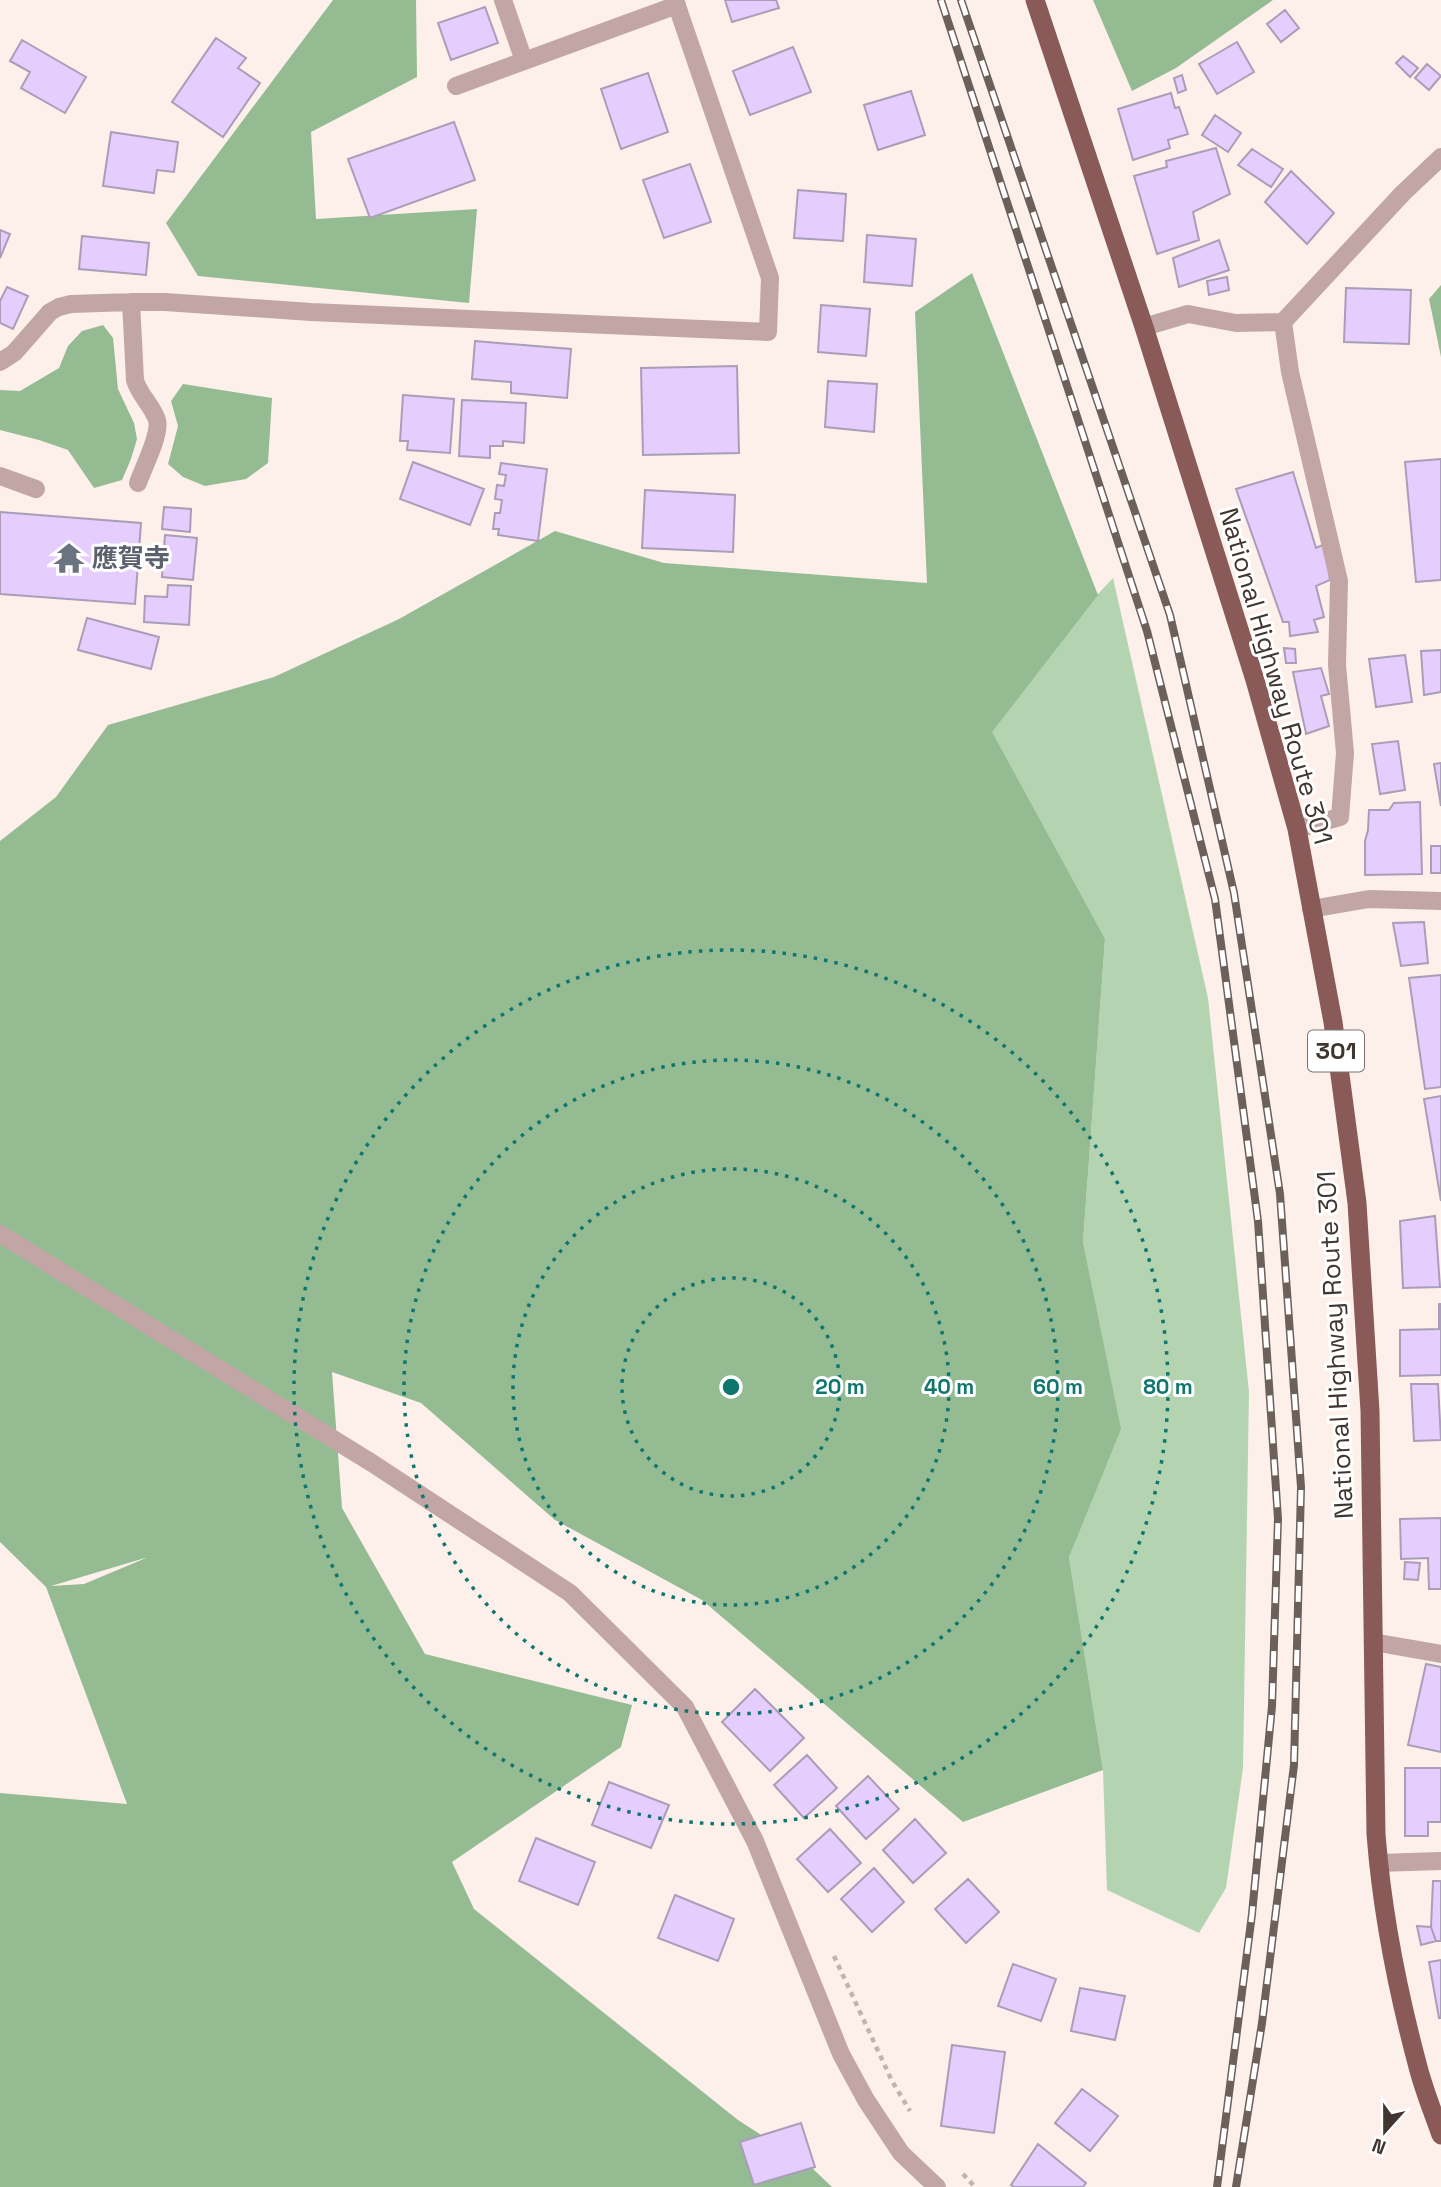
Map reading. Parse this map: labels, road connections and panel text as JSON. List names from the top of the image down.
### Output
{
  "streets": {
    "highway": ["National Highway Route 301", "301"]
  },
  "places": {
    "temple": ["應賀寺"]
  },
  "north": "bottom",
  "rings": [
    "20 m",
    "40 m",
    "60 m",
    "80 m"
  ]
}
